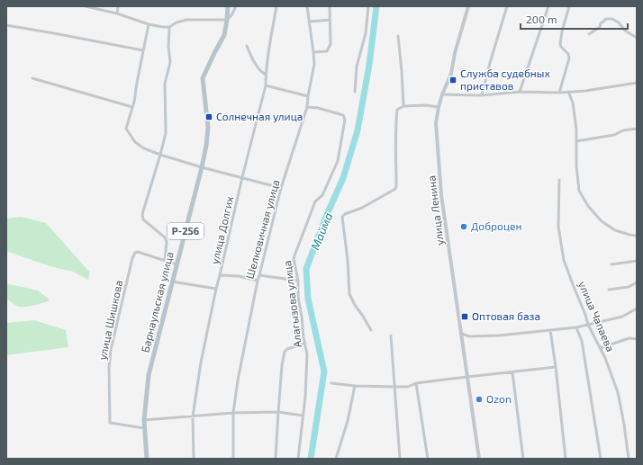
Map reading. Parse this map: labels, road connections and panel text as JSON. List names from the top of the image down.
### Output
{
  "streets": {
    "main road": ["Р-256", "Барнаульская улица"],
    "street": [
      "улица Ленина",
      "Шелковичная улица",
      "улица Долгих",
      "Алагызова улица",
      "улица Чапаева",
      "улица Шишкова"
    ]
  },
  "crossings": [
    ["Шелковичная улица", "Алагызова улица"],
    ["Барнаульская улица", "улица Шишкова"]
  ],
  "water": ["Майма"],
  "places": {
    "transit": ["Служба судебных приставов", "Солнечная улица", "Оптовая база"],
    "other": ["Доброцен", "Ozon"]
  },
  "scale_bar": "200 m"
}
